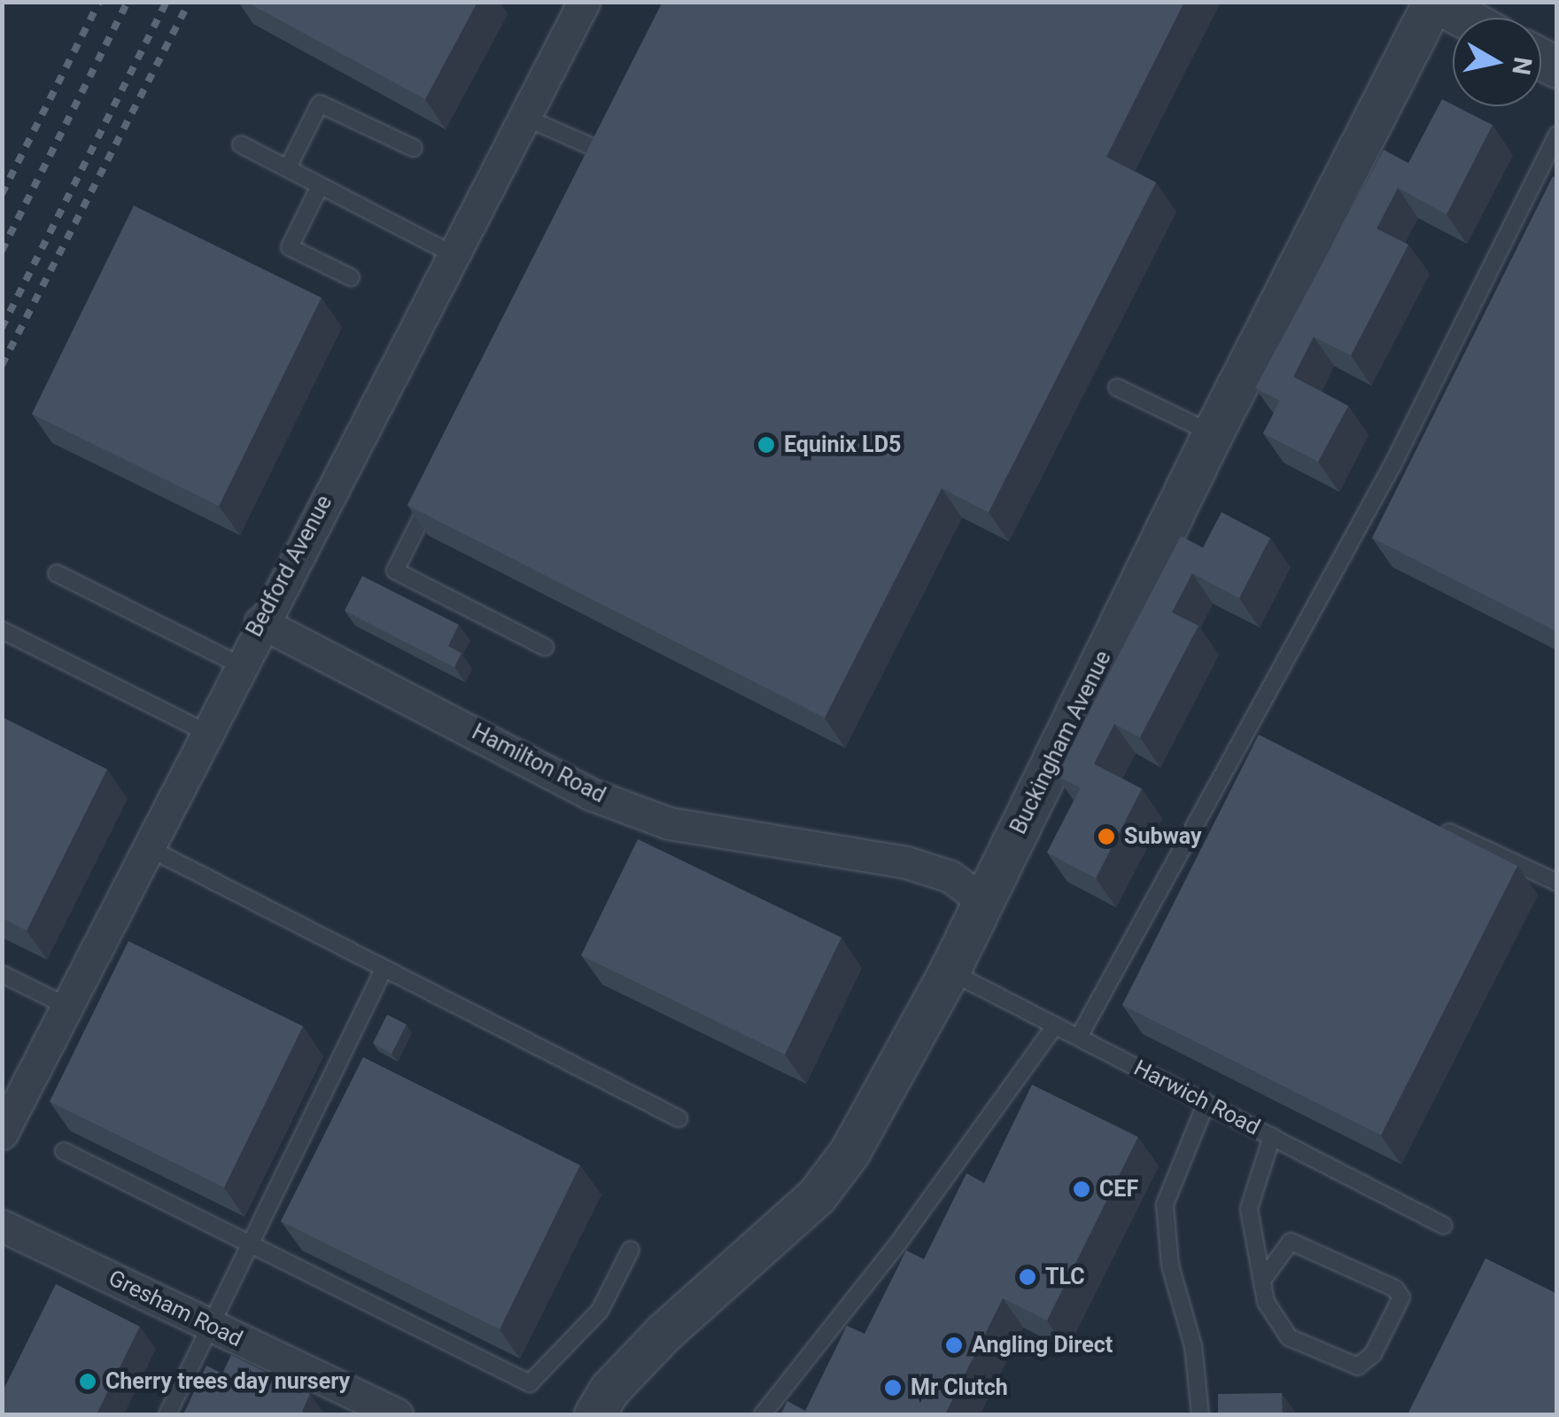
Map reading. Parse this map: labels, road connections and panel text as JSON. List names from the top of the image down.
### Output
{
  "streets": {
    "street": [
      "Bedford Avenue",
      "Buckingham Avenue",
      "Hamilton Road",
      "Gresham Road"
    ],
    "lane": ["Harwich Road"]
  },
  "crossings": [
    ["Bedford Avenue", "Hamilton Road"],
    ["Buckingham Avenue", "Hamilton Road"],
    ["Buckingham Avenue", "Harwich Road"]
  ],
  "places": [
    "Equinix LD5",
    "Subway",
    "CEF",
    "TLC",
    "Angling Direct",
    "Cherry trees day nursery",
    "Mr Clutch"
  ],
  "north": "right"
}
